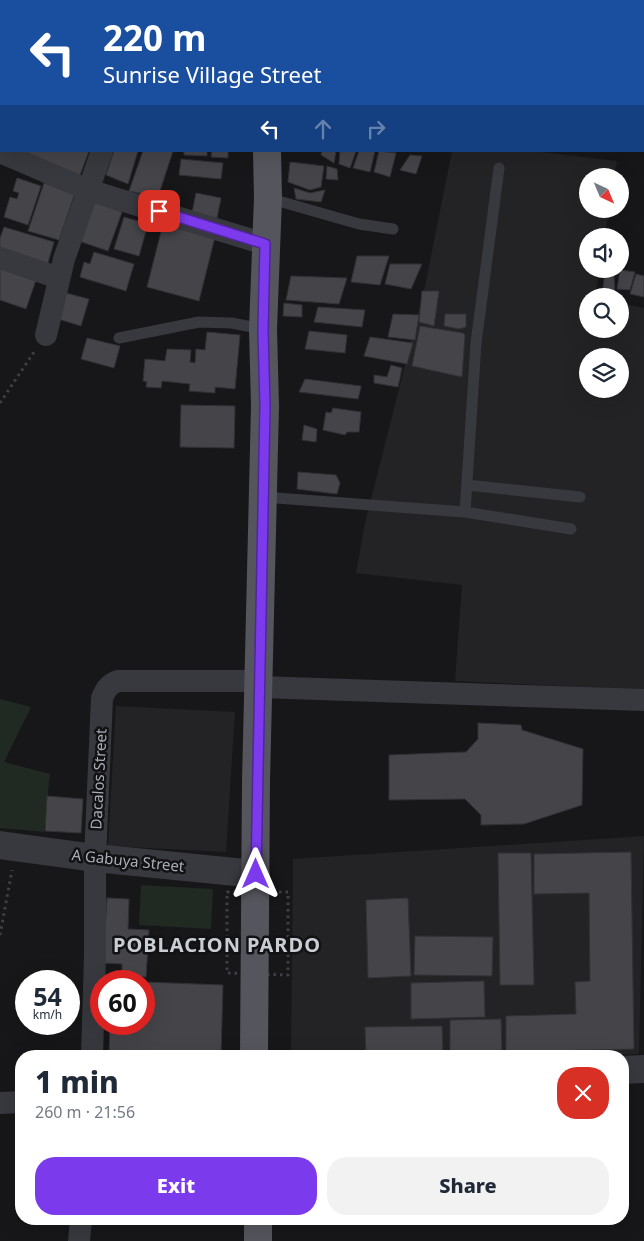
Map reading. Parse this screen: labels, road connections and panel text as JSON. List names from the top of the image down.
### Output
{
  "streets": {
    "street": ["Dacalos Street", "A Gabuya Street"]
  },
  "crossings": [
    ["Dacalos Street", "A Gabuya Street"]
  ],
  "districts": ["POBLACION PARDO"],
  "north": "bottom right",
  "page": {
    "turn": ["220 m", "Sunrise Village Street"],
    "speed": "54 km/h",
    "limit": "60",
    "heading": ["1 min", "260 m · 21:56"],
    "buttons": ["Exit", "Share"]
  }
}
